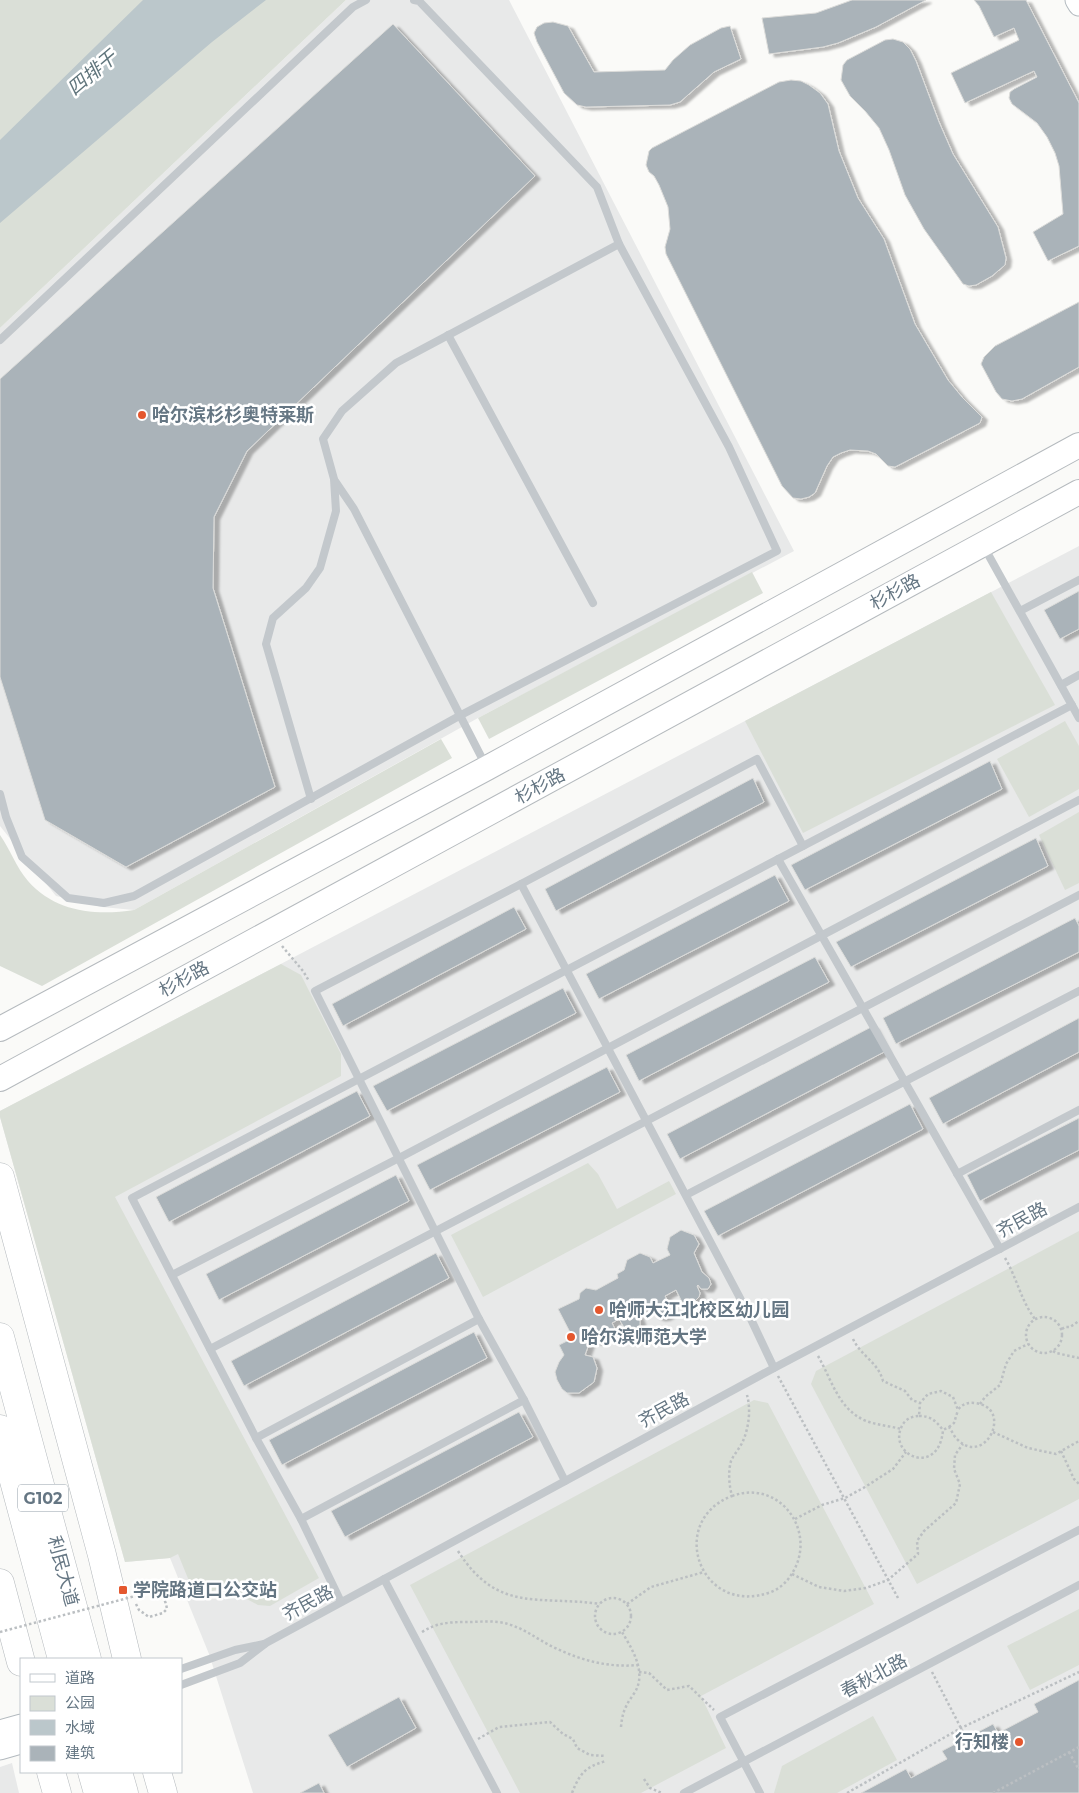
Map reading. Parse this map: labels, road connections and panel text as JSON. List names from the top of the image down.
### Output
{
  "streets": {
    "highway": ["G102", "利民大道"],
    "main road": ["杉杉路"],
    "lane": ["齐民路", "春秋北路"]
  },
  "water": ["四排干"],
  "places": {
    "other": [
      "哈尔滨杉杉奥特莱斯",
      "哈师大江北校区幼儿园",
      "哈尔滨师范大学",
      "行知楼"
    ],
    "transit": ["学院路道口公交站"]
  },
  "legend": [
    "道路",
    "公园",
    "水域",
    "建筑"
  ]
}
